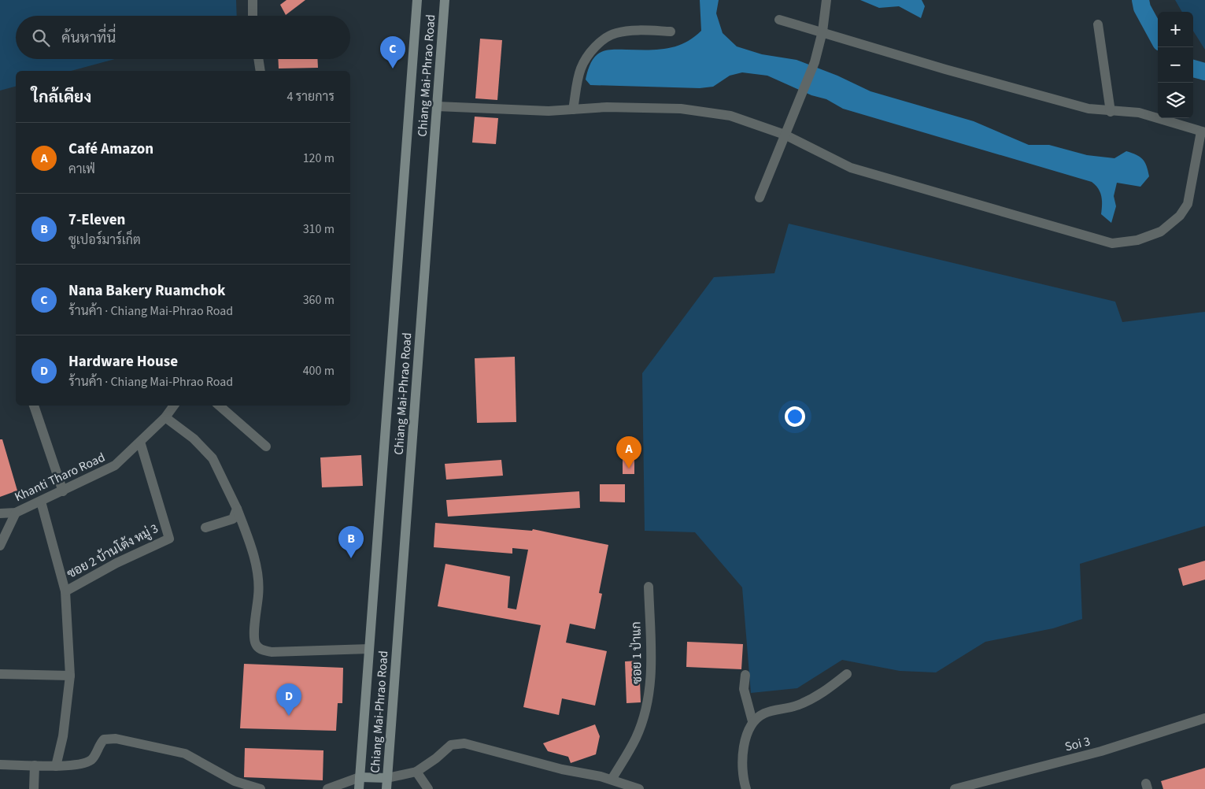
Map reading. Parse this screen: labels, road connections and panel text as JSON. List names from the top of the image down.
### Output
{
  "streets": {
    "main road": ["Chiang Mai-Phrao Road"],
    "street": [
      "Khanti Tharo Road",
      "ซอย 2 บ้านโต้ง หมู่ 3",
      "ซอย 1 ป่าแก",
      "Soi 3"
    ]
  },
  "crossings": [
    ["Khanti Tharo Road", "ซอย 2 บ้านโต้ง หมู่ 3"]
  ],
  "page": {
    "map_buttons": ["+", "−"],
    "search": "ค้นหาที่นี่",
    "pins": [
      "C",
      "A",
      "B",
      "D"
    ],
    "heading": ["ใกล้เคียง", "4 รายการ"],
    "list": [
      {
        "mark": "A",
        "name": "Café Amazon",
        "note": "คาเฟ่",
        "value": "120 m"
      },
      {
        "mark": "B",
        "name": "7-Eleven",
        "note": "ซูเปอร์มาร์เก็ต",
        "value": "310 m"
      },
      {
        "mark": "C",
        "name": "Nana Bakery Ruamchok",
        "note": "ร้านค้า · Chiang Mai-Phrao Road",
        "value": "360 m"
      },
      {
        "mark": "D",
        "name": "Hardware House",
        "note": "ร้านค้า · Chiang Mai-Phrao Road",
        "value": "400 m"
      }
    ]
  }
}
